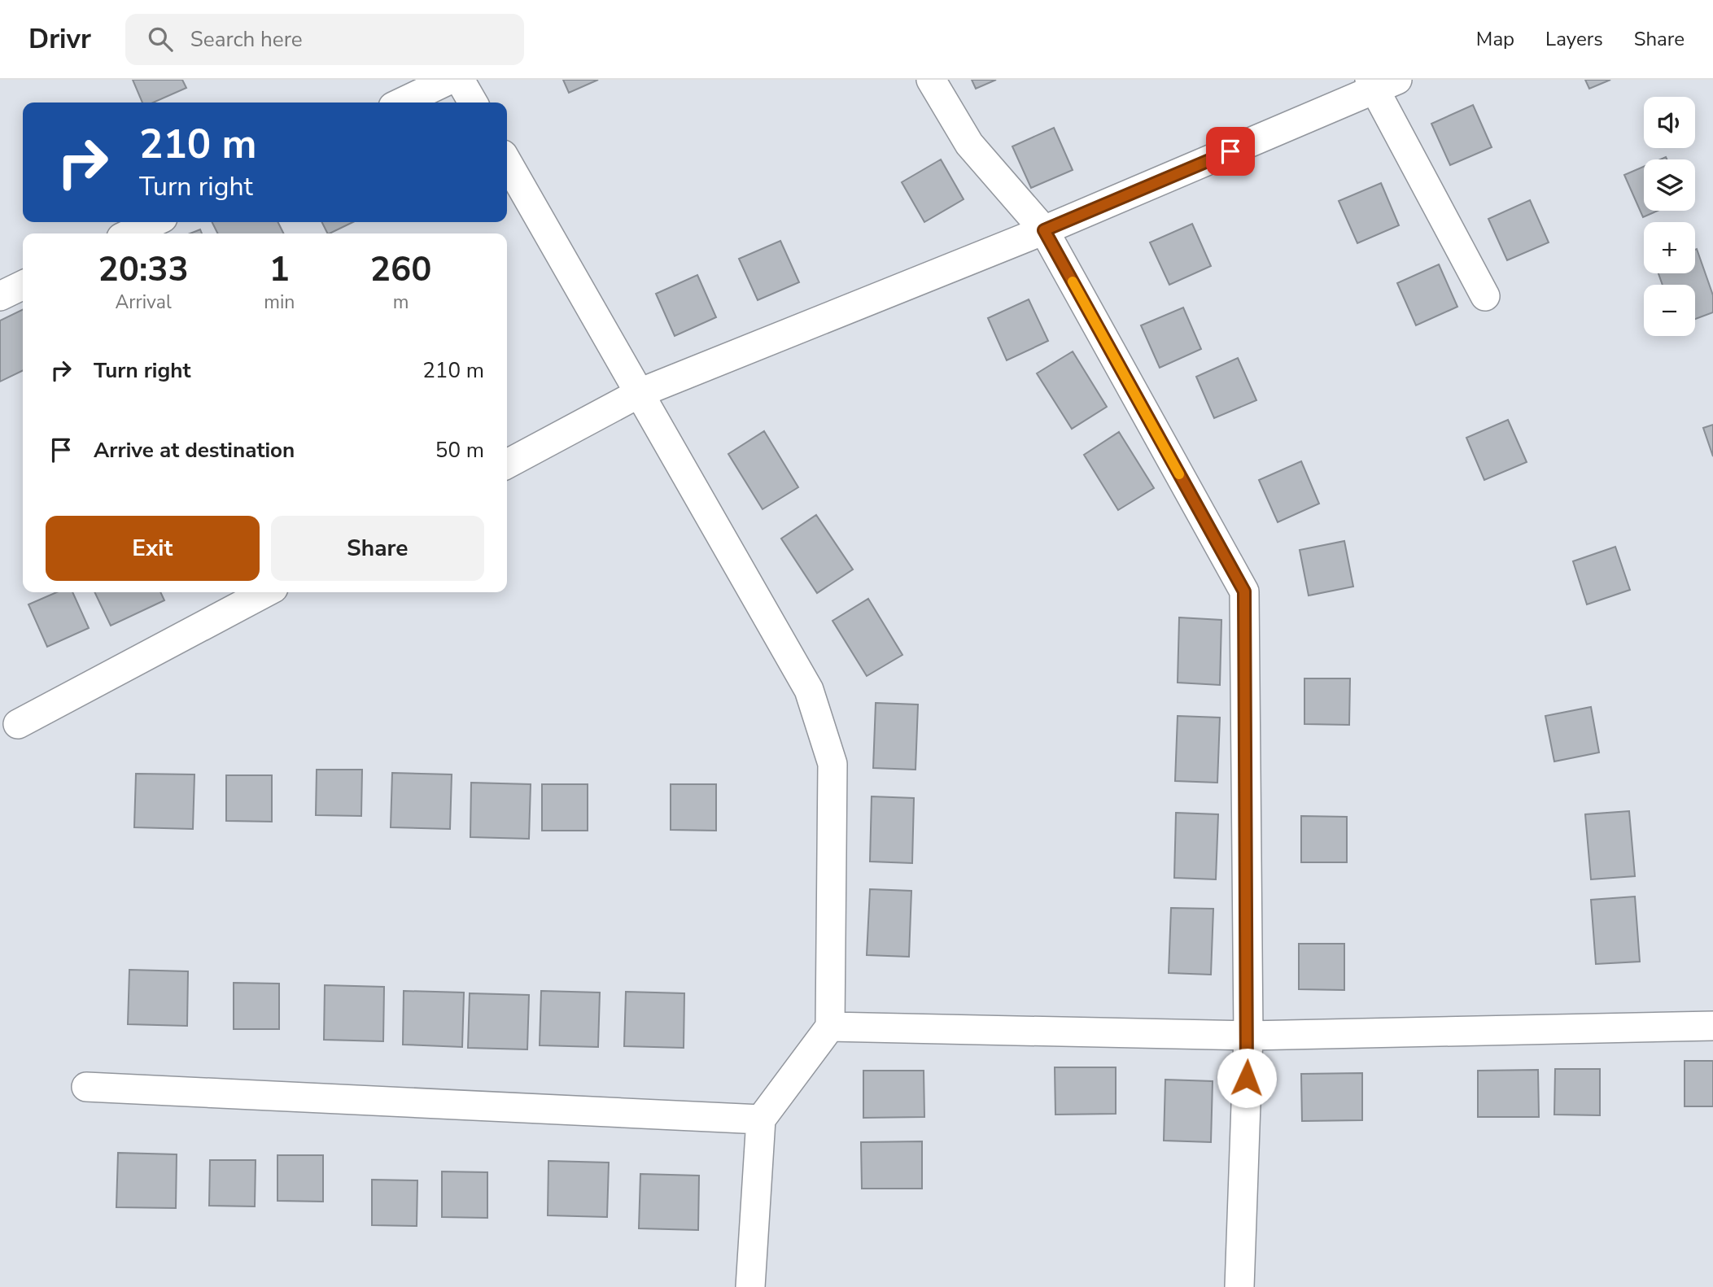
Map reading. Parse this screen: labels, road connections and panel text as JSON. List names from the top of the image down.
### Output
{
  "page": {
    "header": "Drivr",
    "search": "Search here",
    "nav": ["Map", "Layers", "Share"],
    "map_buttons": ["+", "−"],
    "turn": ["210 m", "Turn right"],
    "eta": [
      "20:33",
      "Arrival",
      "1",
      "min",
      "260",
      "m"
    ],
    "list": [
      {
        "name": "Turn right",
        "value": "210 m"
      },
      {
        "name": "Arrive at destination",
        "value": "50 m"
      }
    ],
    "buttons": ["Exit", "Share"]
  }
}
